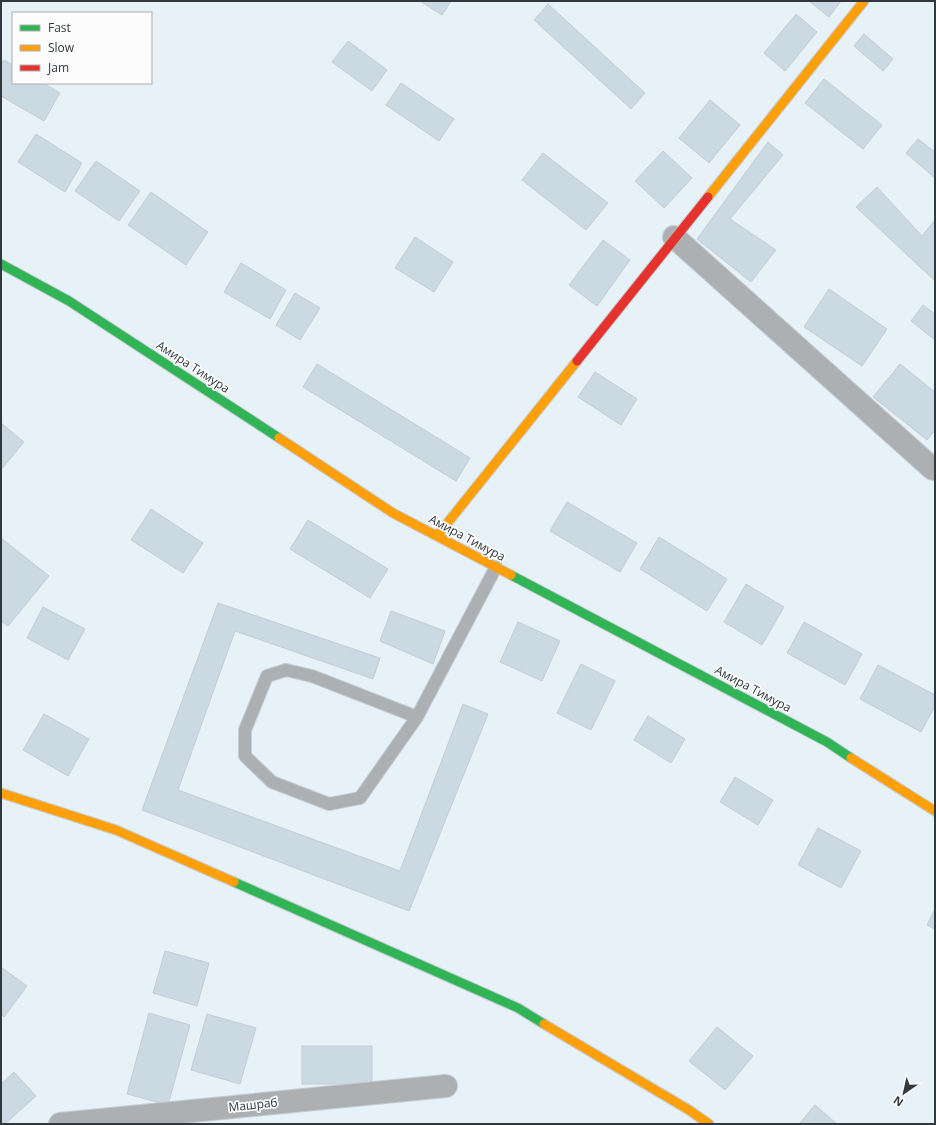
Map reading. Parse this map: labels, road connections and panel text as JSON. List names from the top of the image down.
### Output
{
  "streets": {
    "street": ["Амира Тимура", "Машраб"]
  },
  "legend": ["Fast", "Slow", "Jam"],
  "north": "bottom left"
}
